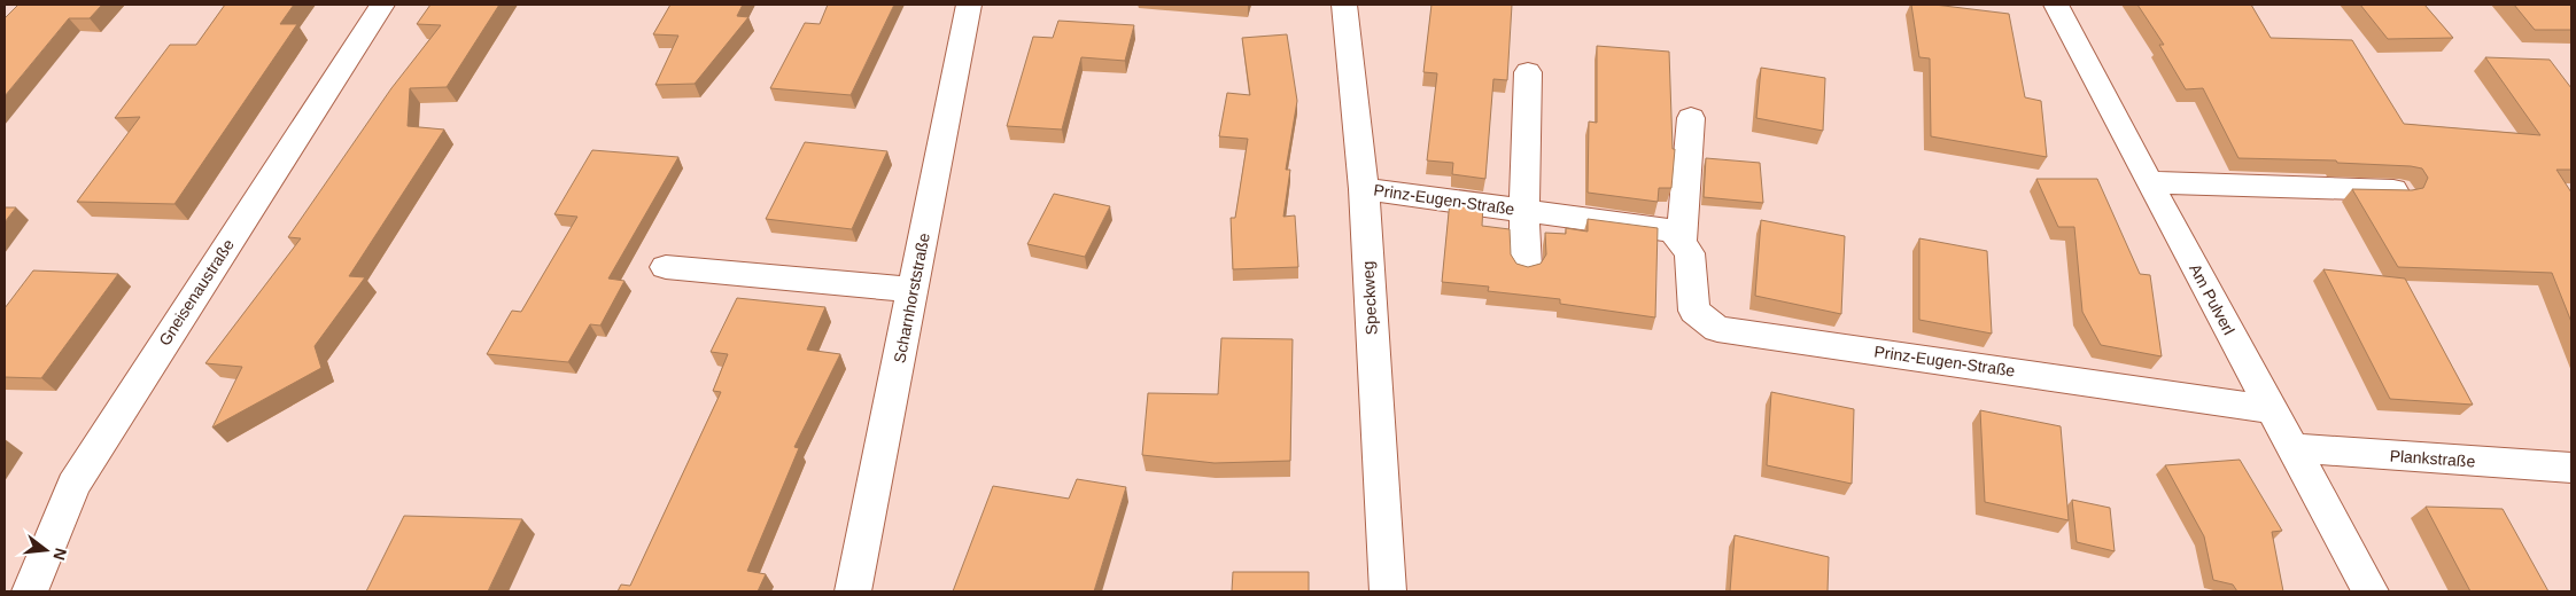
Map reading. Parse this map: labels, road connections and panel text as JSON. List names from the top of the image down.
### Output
{
  "streets": {
    "street": [
      "Prinz-Eugen-Straße",
      "Gneisenaustraße",
      "Scharnhorststraße",
      "Speckweg",
      "Am Pulverl",
      "Plankstraße"
    ]
  },
  "crossings": [
    ["Prinz-Eugen-Straße", "Speckweg"],
    ["Prinz-Eugen-Straße", "Am Pulverl"],
    ["Am Pulverl", "Plankstraße"]
  ],
  "north": "right"
}
